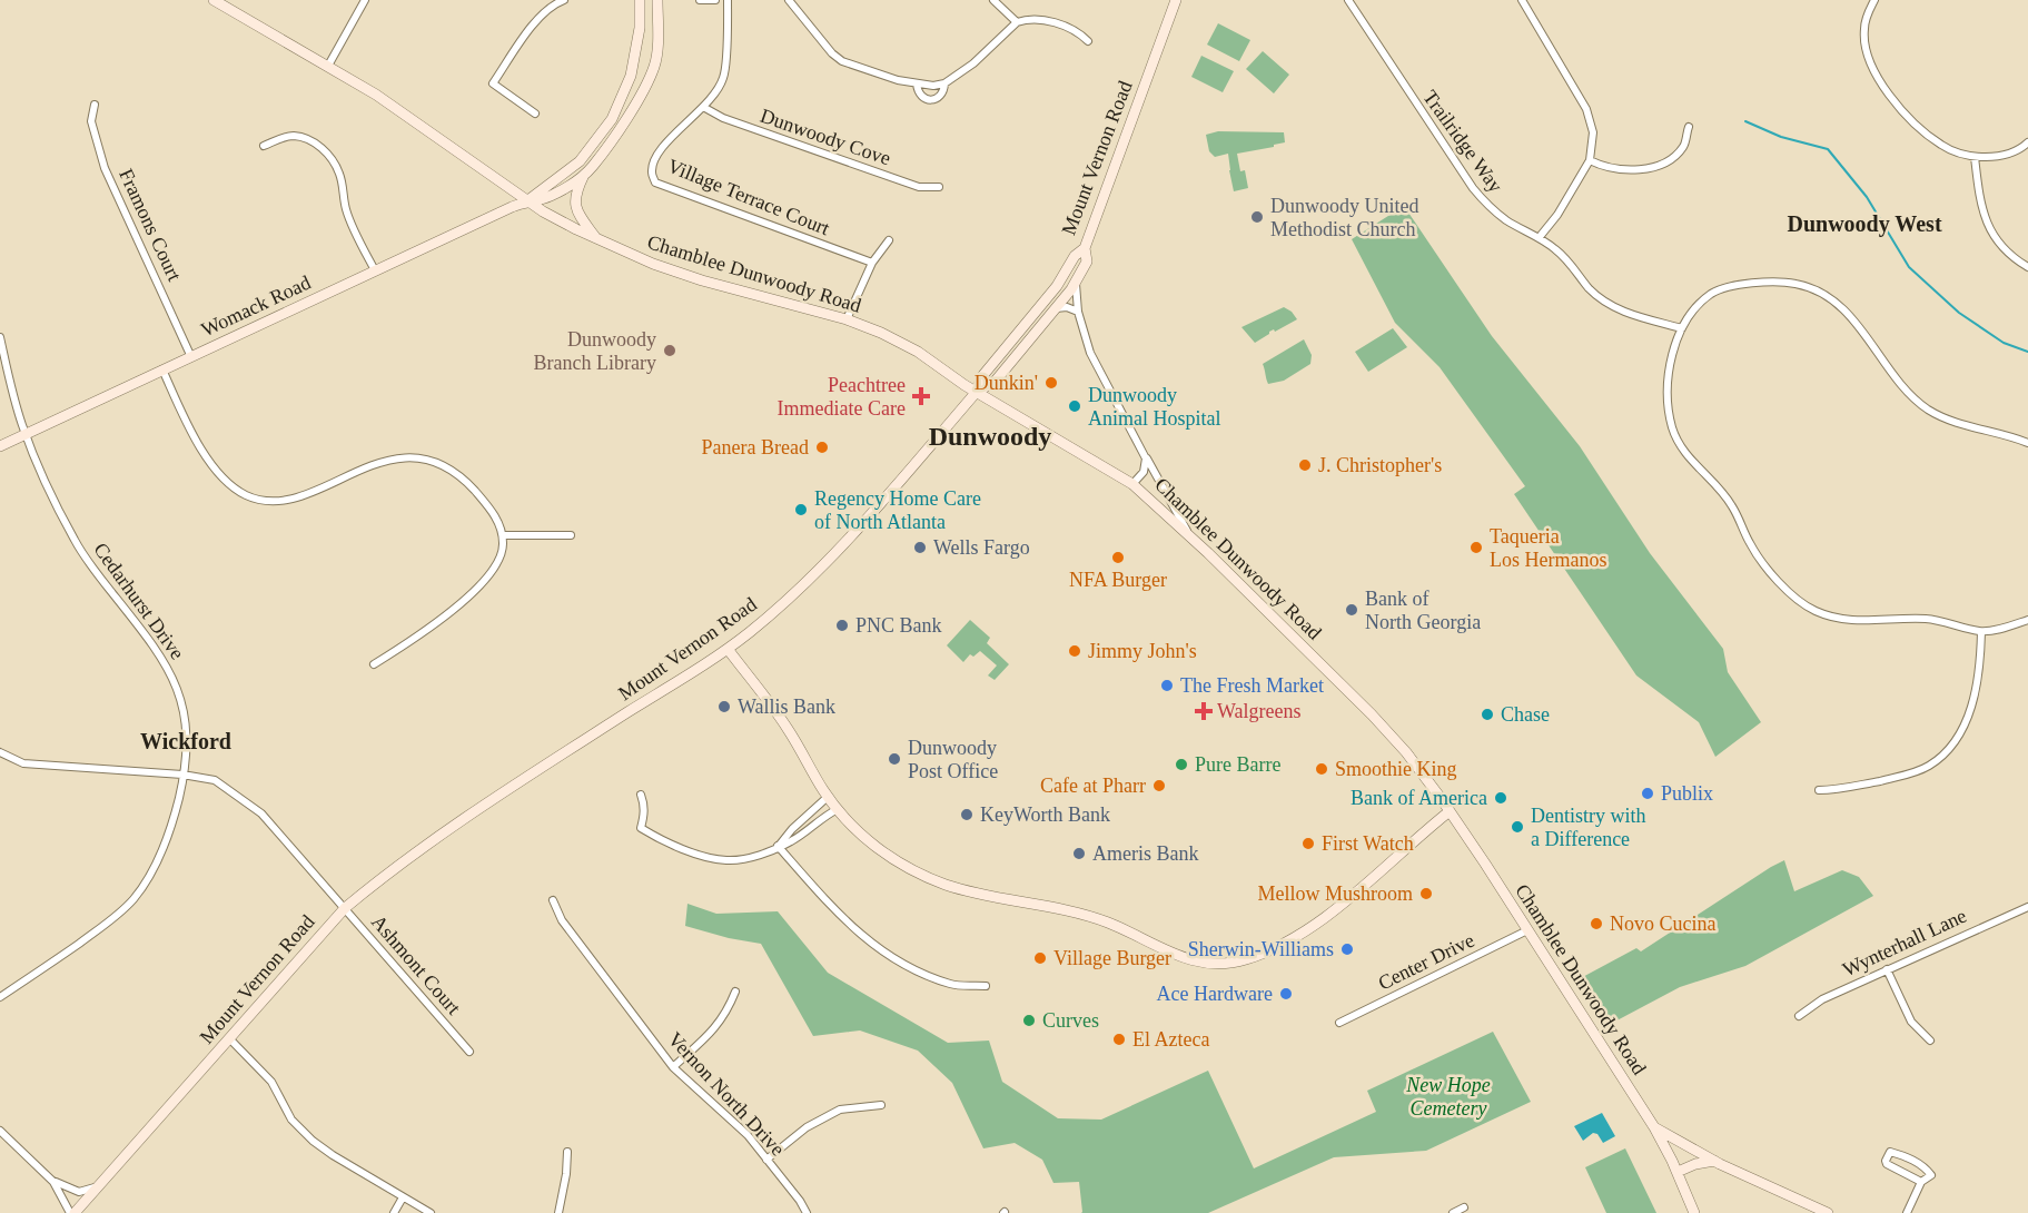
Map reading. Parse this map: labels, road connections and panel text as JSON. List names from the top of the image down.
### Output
{
  "streets": {
    "street": [
      "Dunwoody Cove",
      "Trailridge Way",
      "Mount Vernon Road",
      "Village Terrace Court",
      "Framons Court",
      "Chamblee Dunwoody Road",
      "Womack Road",
      "Cedarhurst Drive",
      "Wynterhall Lane",
      "Center Drive",
      "Ashmont Court",
      "Vernon North Drive"
    ]
  },
  "crossings": [
    ["Dunwoody Cove", "Village Terrace Court"],
    ["Mount Vernon Road", "Chamblee Dunwoody Road"],
    ["Mount Vernon Road", "Ashmont Court"],
    ["Framons Court", "Womack Road"],
    ["Chamblee Dunwoody Road", "Womack Road"],
    ["Chamblee Dunwoody Road", "Center Drive"],
    ["Womack Road", "Cedarhurst Drive"],
    ["Cedarhurst Drive", "Ashmont Court"]
  ],
  "districts": ["Dunwoody West", "Dunwoody", "Wickford"],
  "parks": ["New Hope Cemetery"],
  "places": {
    "other": [
      "Dunwoody United Methodist Church",
      "Dunwoody Branch Library",
      "Dunkin'",
      "Dunwoody Animal Hospital",
      "Panera Bread",
      "J. Christopher's",
      "Regency Home Care of North Atlanta",
      "Wells Fargo",
      "Taqueria Los Hermanos",
      "NFA Burger",
      "Bank of North Georgia",
      "PNC Bank",
      "Jimmy John's",
      "The Fresh Market",
      "Wallis Bank",
      "Chase",
      "Dunwoody Post Office",
      "Pure Barre",
      "Smoothie King",
      "Cafe at Pharr",
      "Publix",
      "Bank of America",
      "KeyWorth Bank",
      "Dentistry with a Difference",
      "First Watch",
      "Ameris Bank",
      "Mellow Mushroom",
      "Novo Cucina",
      "Sherwin-Williams",
      "Village Burger",
      "Ace Hardware",
      "Curves",
      "El Azteca"
    ],
    "health": ["Peachtree Immediate Care", "Walgreens"]
  }
}
